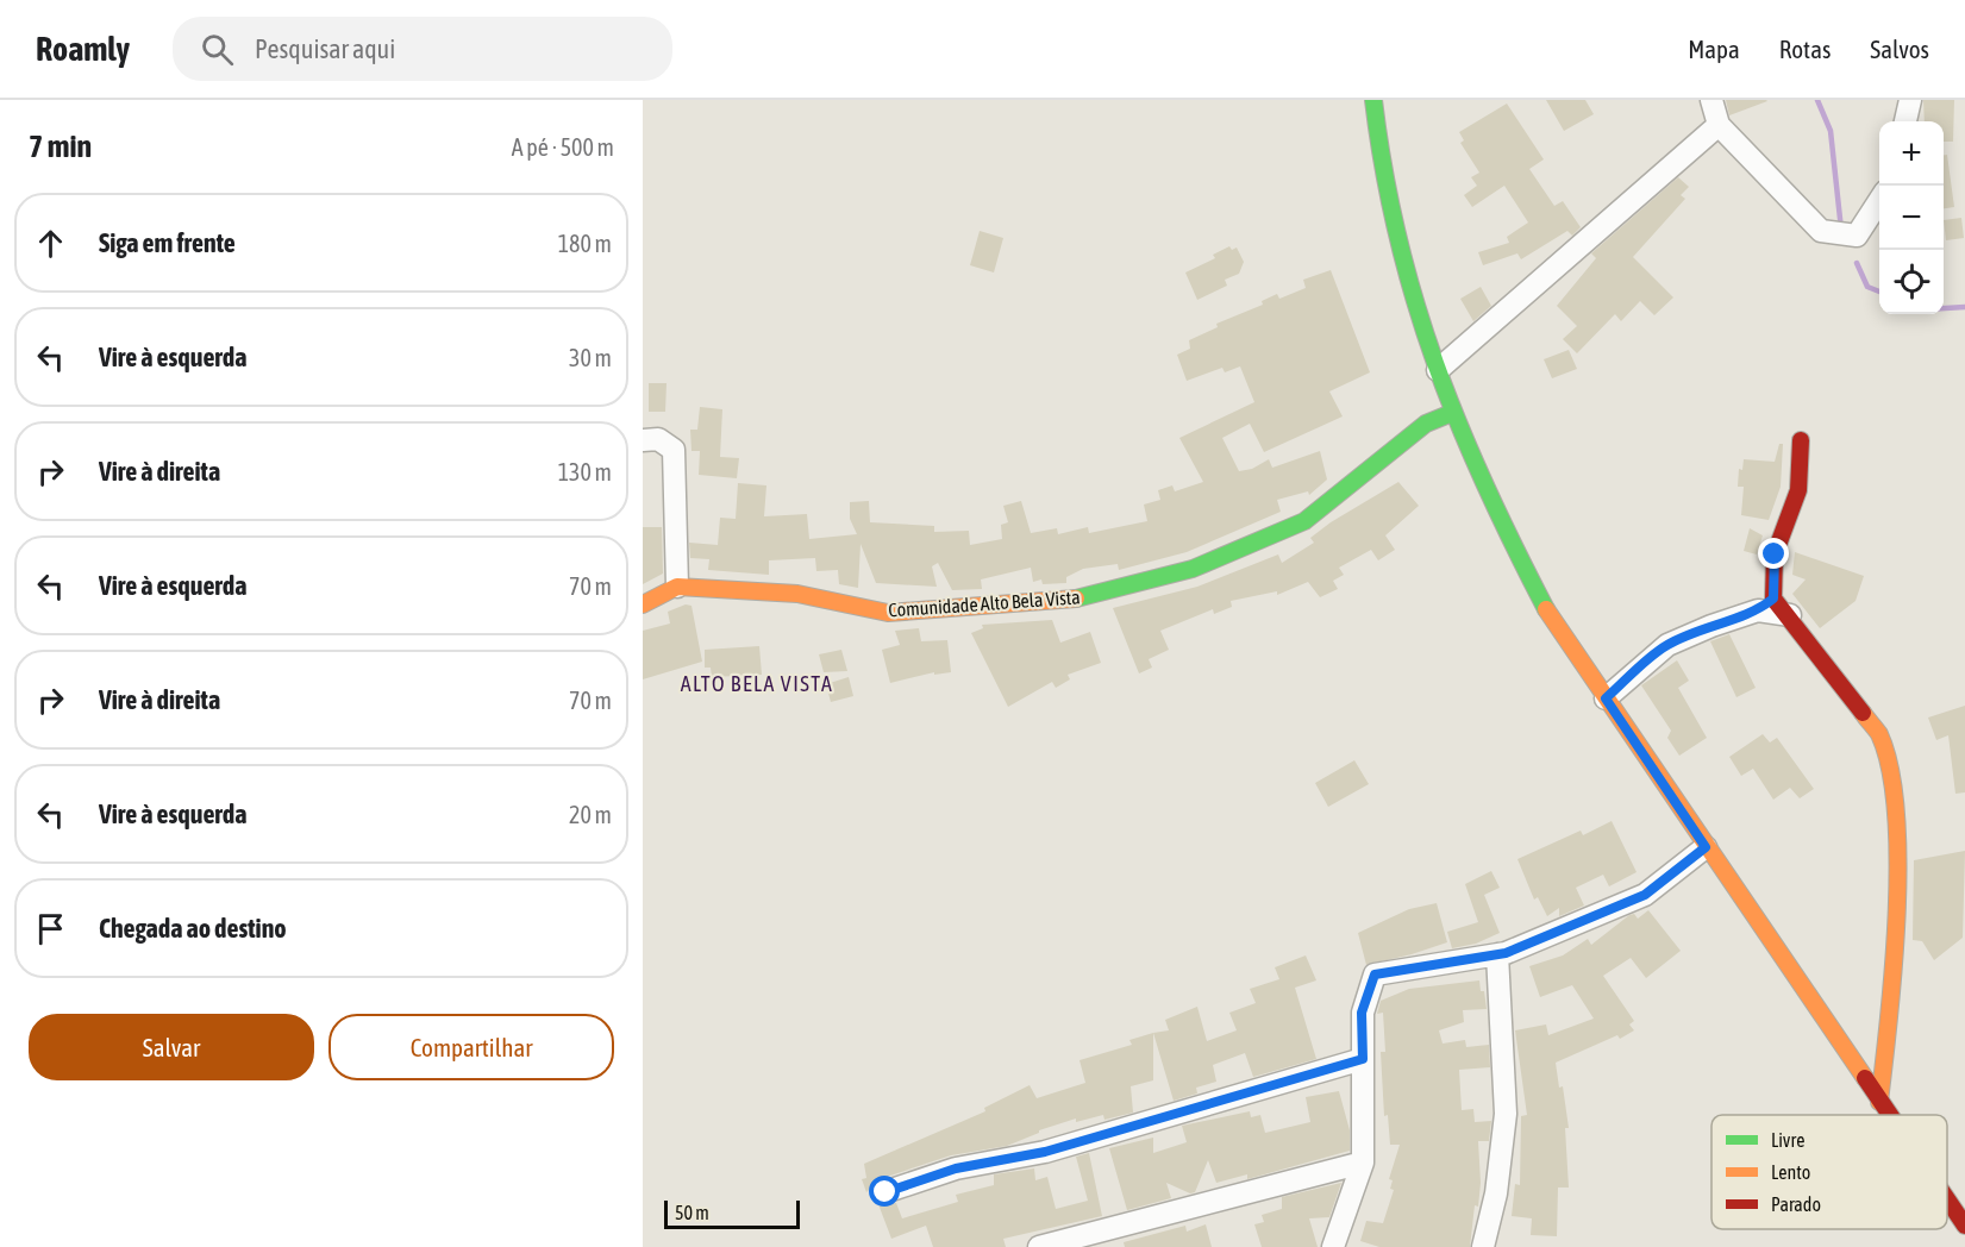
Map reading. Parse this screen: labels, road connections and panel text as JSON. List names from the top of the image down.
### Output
{
  "streets": {
    "street": ["Comunidade Alto Bela Vista"]
  },
  "districts": ["ALTO BELA VISTA"],
  "legend": ["Livre", "Lento", "Parado"],
  "scale_bar": "50 m",
  "page": {
    "header": "Roamly",
    "search": "Pesquisar aqui",
    "nav": ["Mapa", "Rotas", "Salvos"],
    "heading": ["7 min", "A pé · 500 m"],
    "map_buttons": ["+", "−"],
    "list": [
      ["Siga em frente", "180 m"],
      ["Vire à esquerda", "30 m"],
      ["Vire à direita", "130 m"],
      ["Vire à esquerda", "70 m"],
      ["Vire à direita", "70 m"],
      ["Vire à esquerda", "20 m"],
      "Chegada ao destino"
    ],
    "buttons": ["Salvar", "Compartilhar"],
    "scale": "50 m"
  }
}
